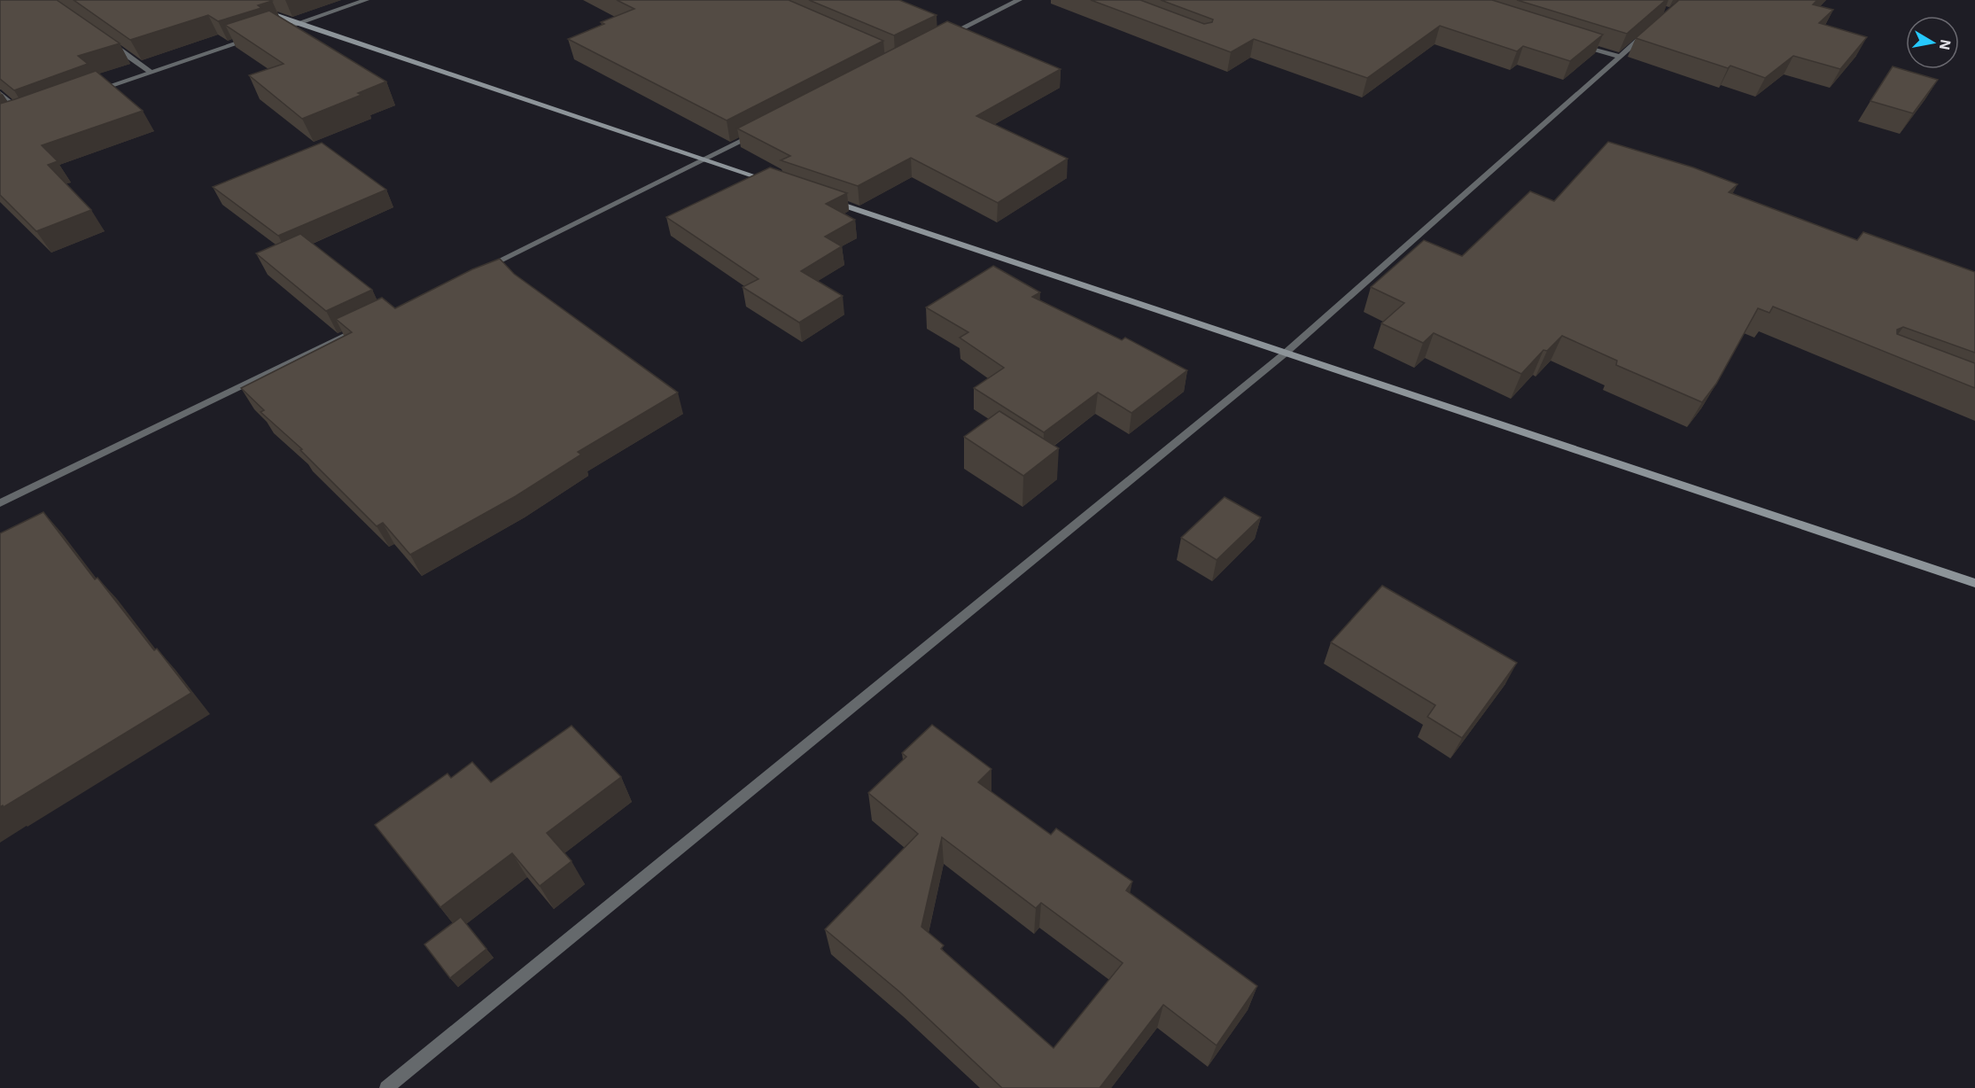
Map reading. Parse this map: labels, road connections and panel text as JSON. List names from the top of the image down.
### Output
{
  "north": "right"
}
